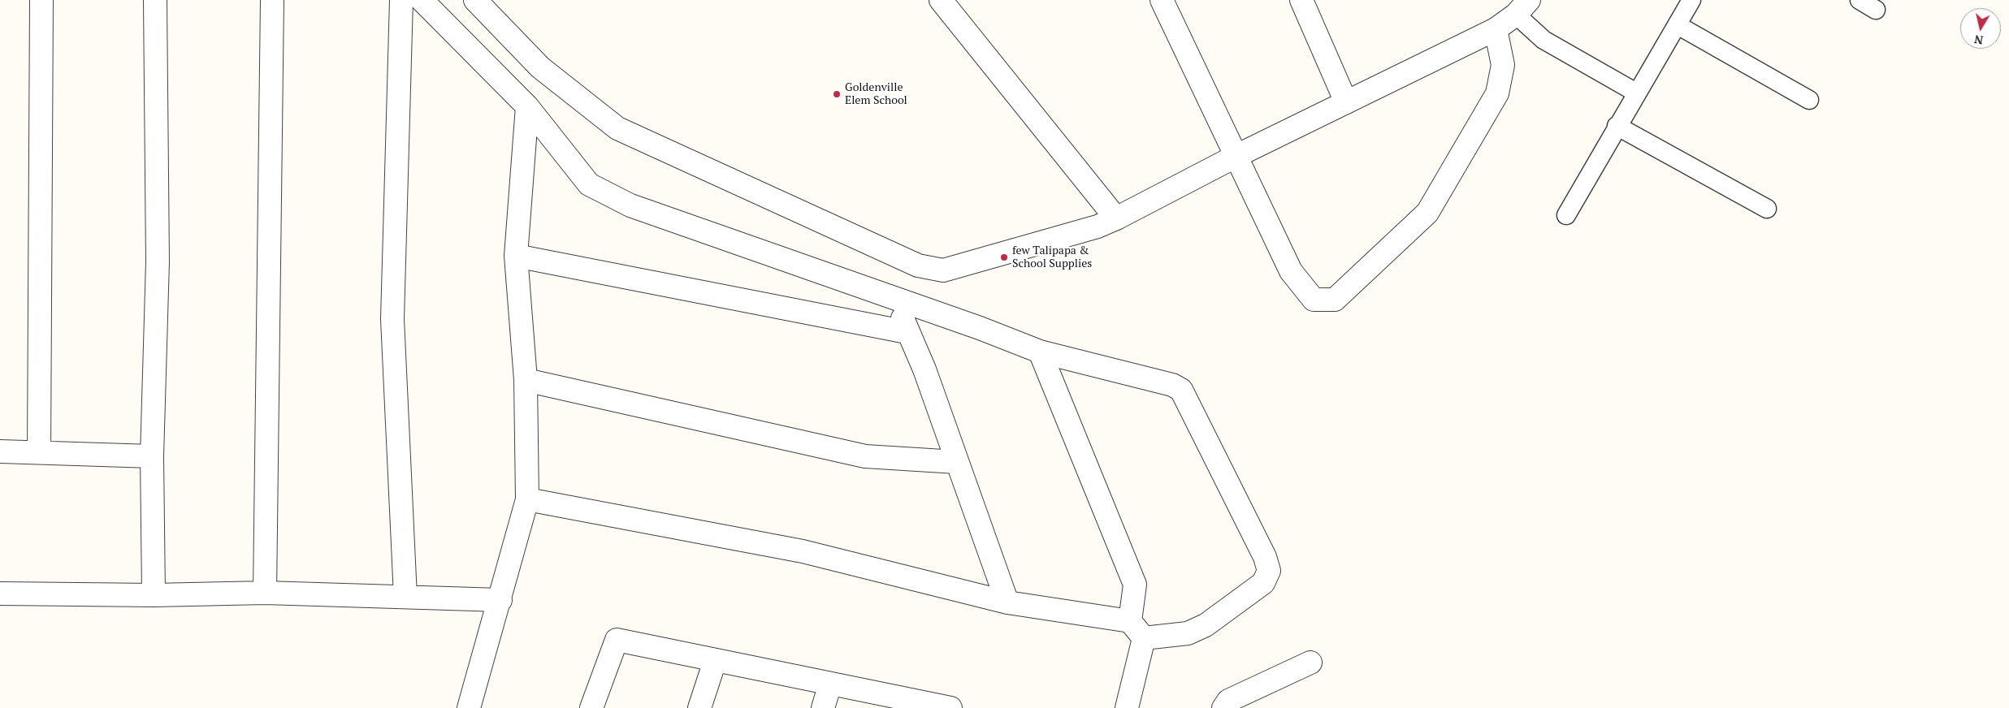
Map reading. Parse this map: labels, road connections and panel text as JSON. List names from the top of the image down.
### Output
{
  "places": ["Goldenville Elem School", "few Talipapa & School Supplies"],
  "north": "bottom"
}
